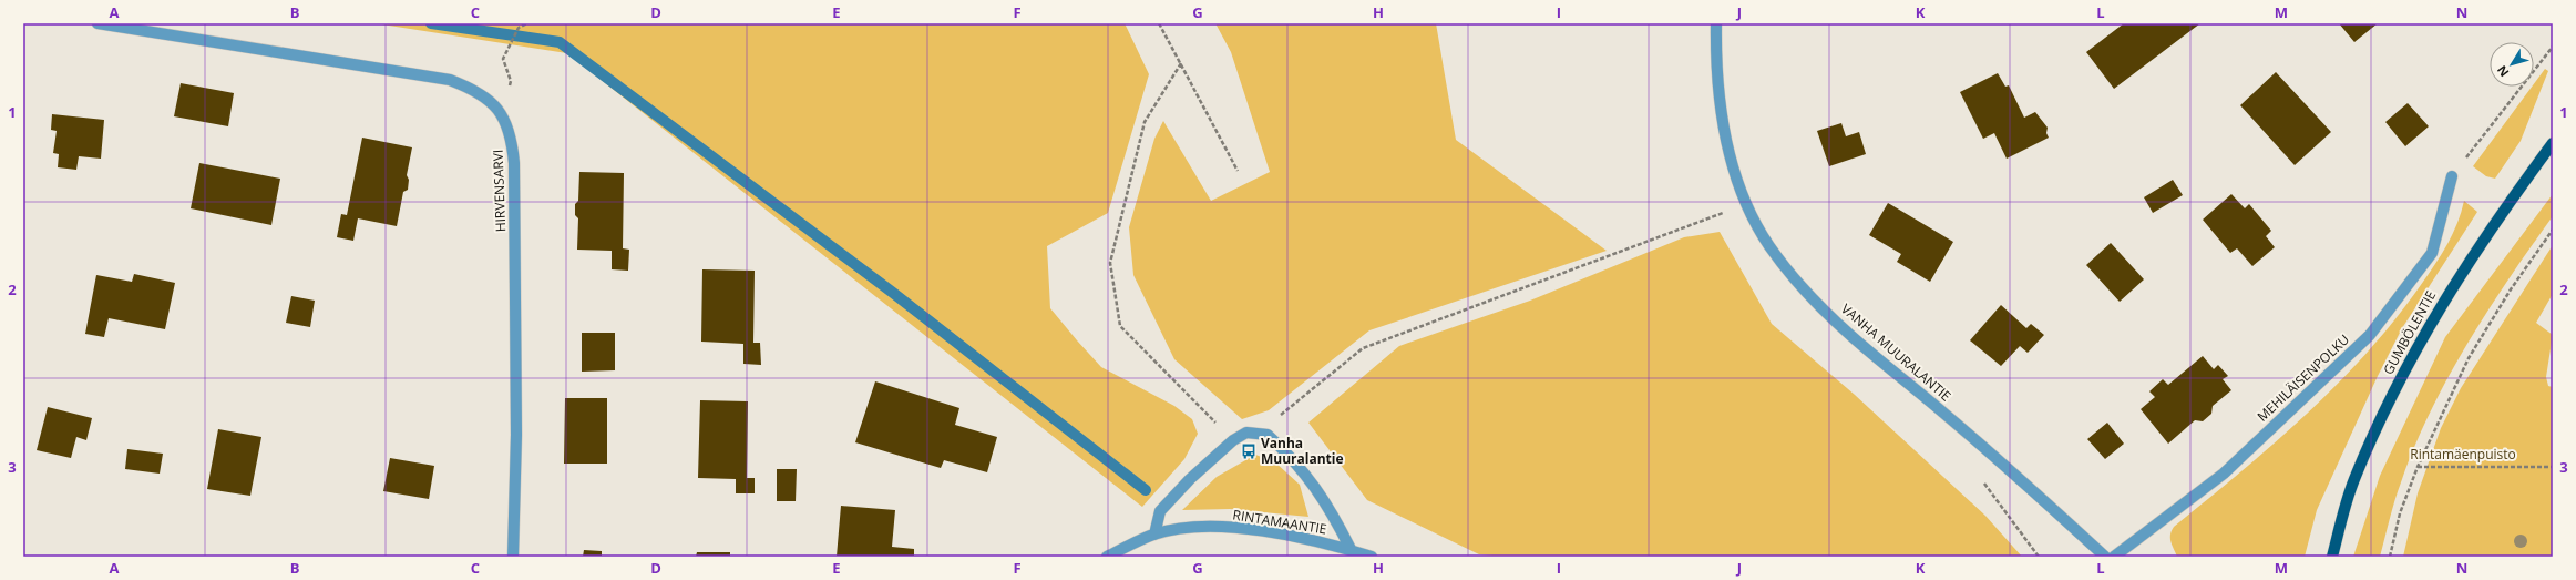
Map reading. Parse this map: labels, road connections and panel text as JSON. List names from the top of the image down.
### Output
{
  "streets": {
    "main road": ["GUMBÖLENTIE"],
    "street": [
      "HIRVENSARVI",
      "VANHA MUURALANTIE",
      "MEHILÄISENPOLKU",
      "RINTAMAANTIE"
    ]
  },
  "parks": ["Rintamäenpuisto"],
  "places": {
    "bus stop": ["Vanha Muuralantie"]
  },
  "north": "bottom left",
  "grid": {
    "columns": [
      "A",
      "B",
      "C",
      "D",
      "E",
      "F",
      "G",
      "H",
      "I",
      "J",
      "K",
      "L",
      "M",
      "N"
    ],
    "rows": ["1", "2", "3"]
  }
}
